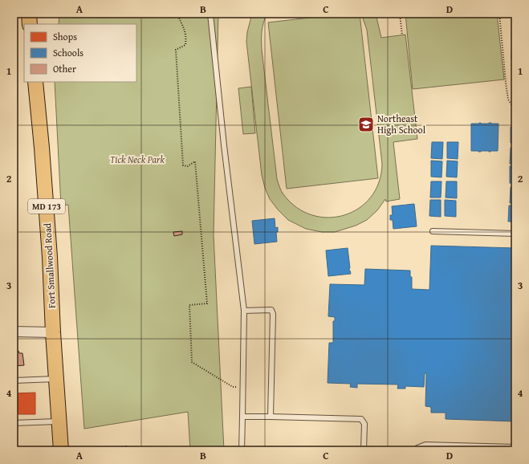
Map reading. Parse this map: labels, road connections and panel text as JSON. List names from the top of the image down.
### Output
{
  "streets": {
    "main road": ["MD 173", "Fort Smallwood Road"]
  },
  "parks": ["Tick Neck Park"],
  "places": {
    "school or university": ["Northeast High School"]
  },
  "legend": ["Shops", "Schools", "Other"],
  "grid": {
    "columns": [
      "A",
      "B",
      "C",
      "D"
    ],
    "rows": [
      "1",
      "2",
      "3",
      "4"
    ]
  }
}
